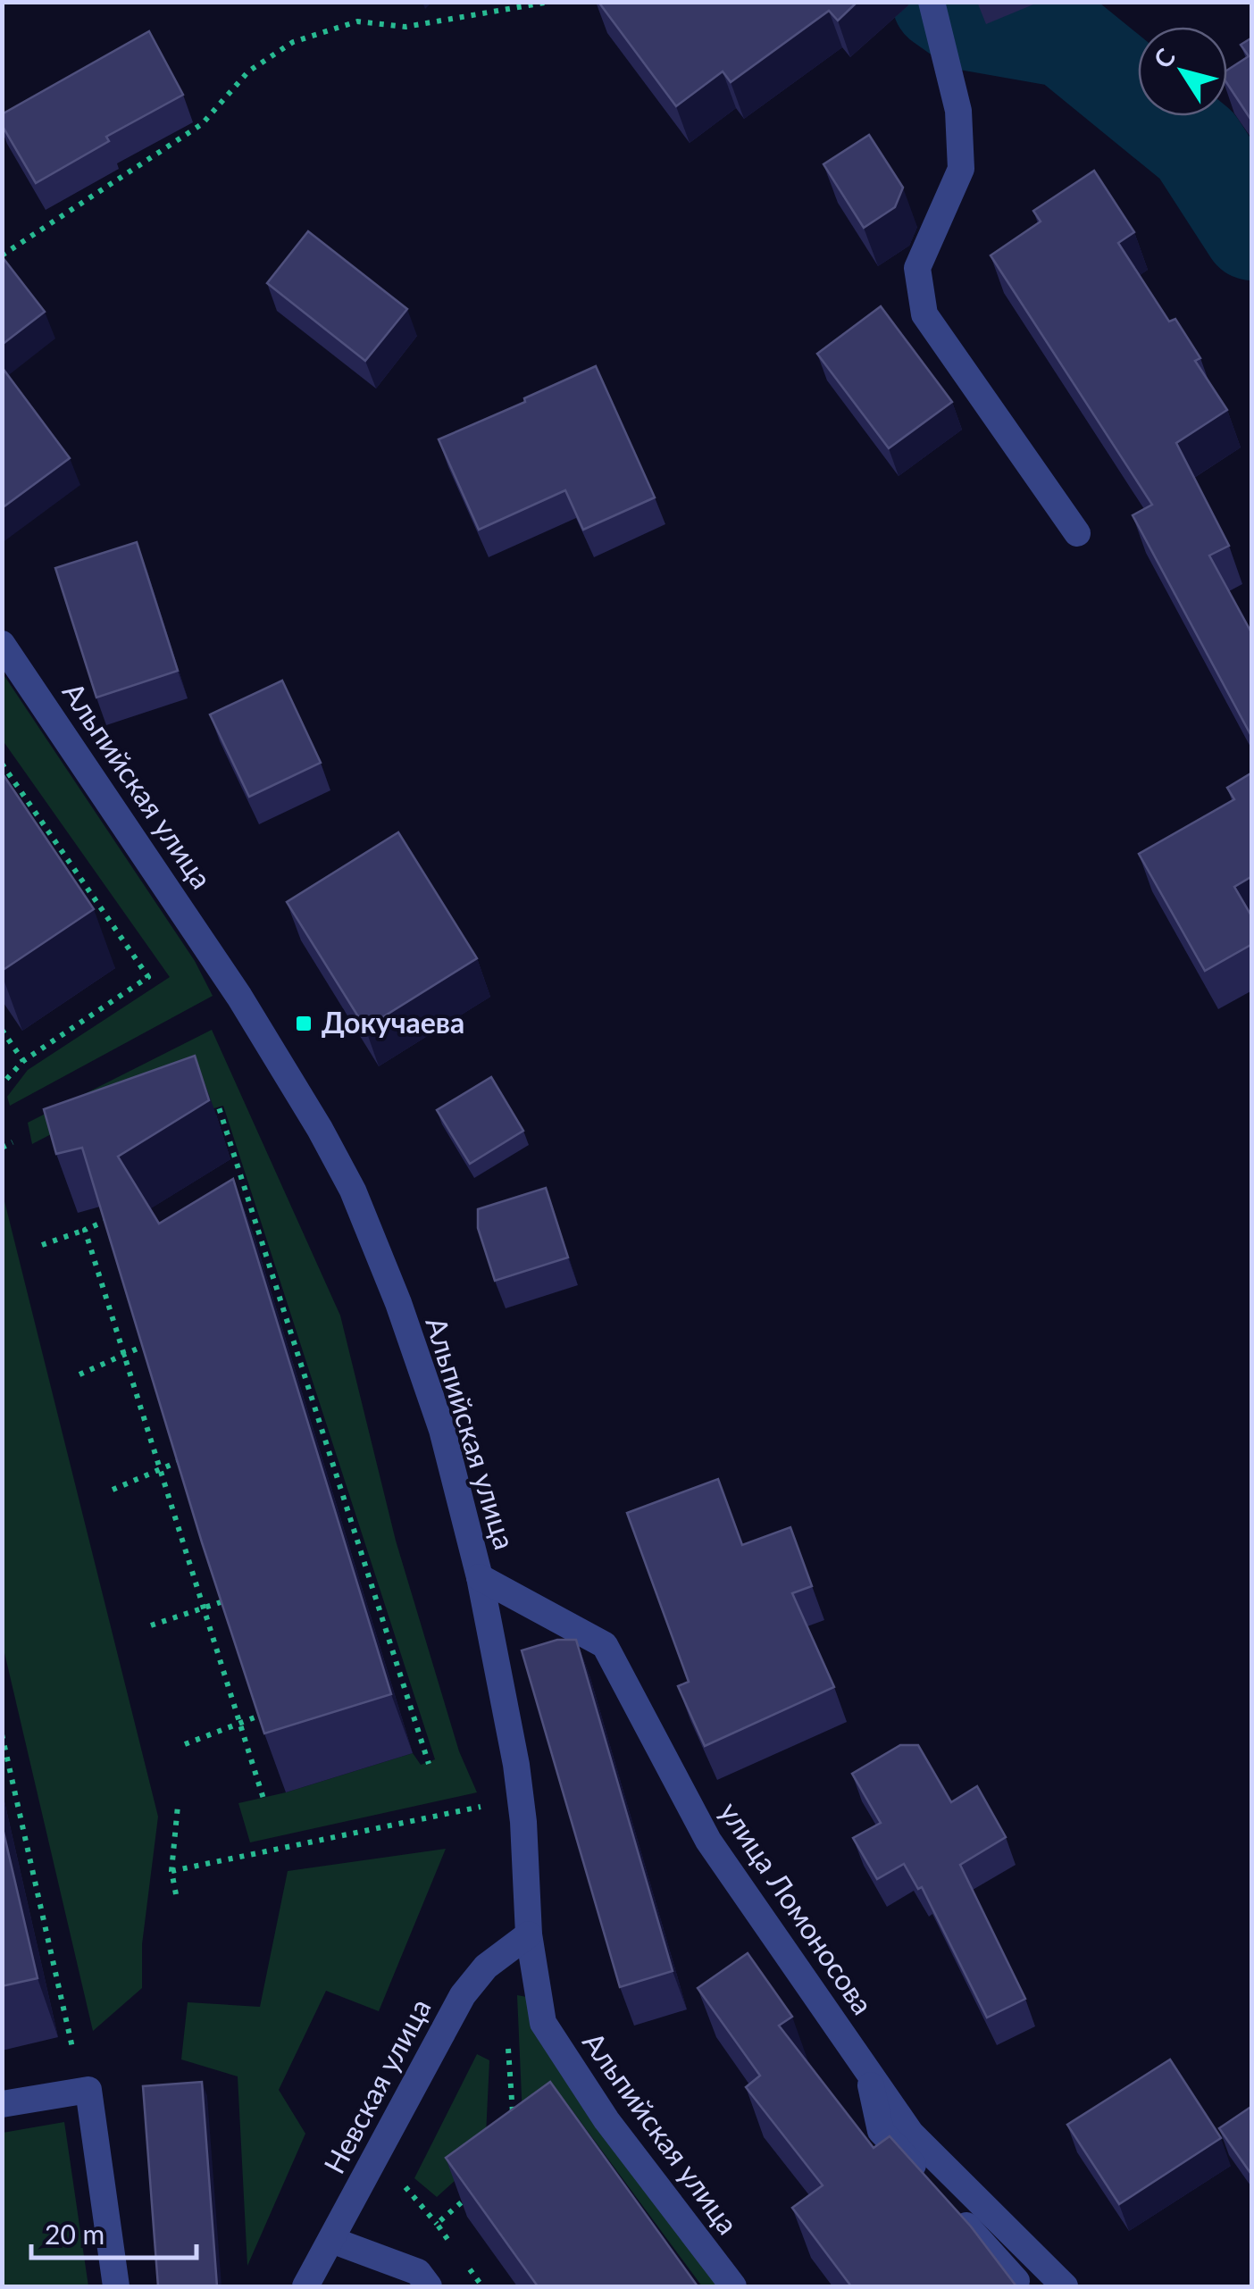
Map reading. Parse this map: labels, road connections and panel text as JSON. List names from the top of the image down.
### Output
{
  "streets": {
    "street": ["Альпийская улица", "улица Ломоносова", "Невская улица"]
  },
  "crossings": [
    ["Альпийская улица", "улица Ломоносова"],
    ["Альпийская улица", "Невская улица"]
  ],
  "places": {
    "transit": ["Докучаева"]
  },
  "scale_bar": "20 m",
  "north": "top left"
}
